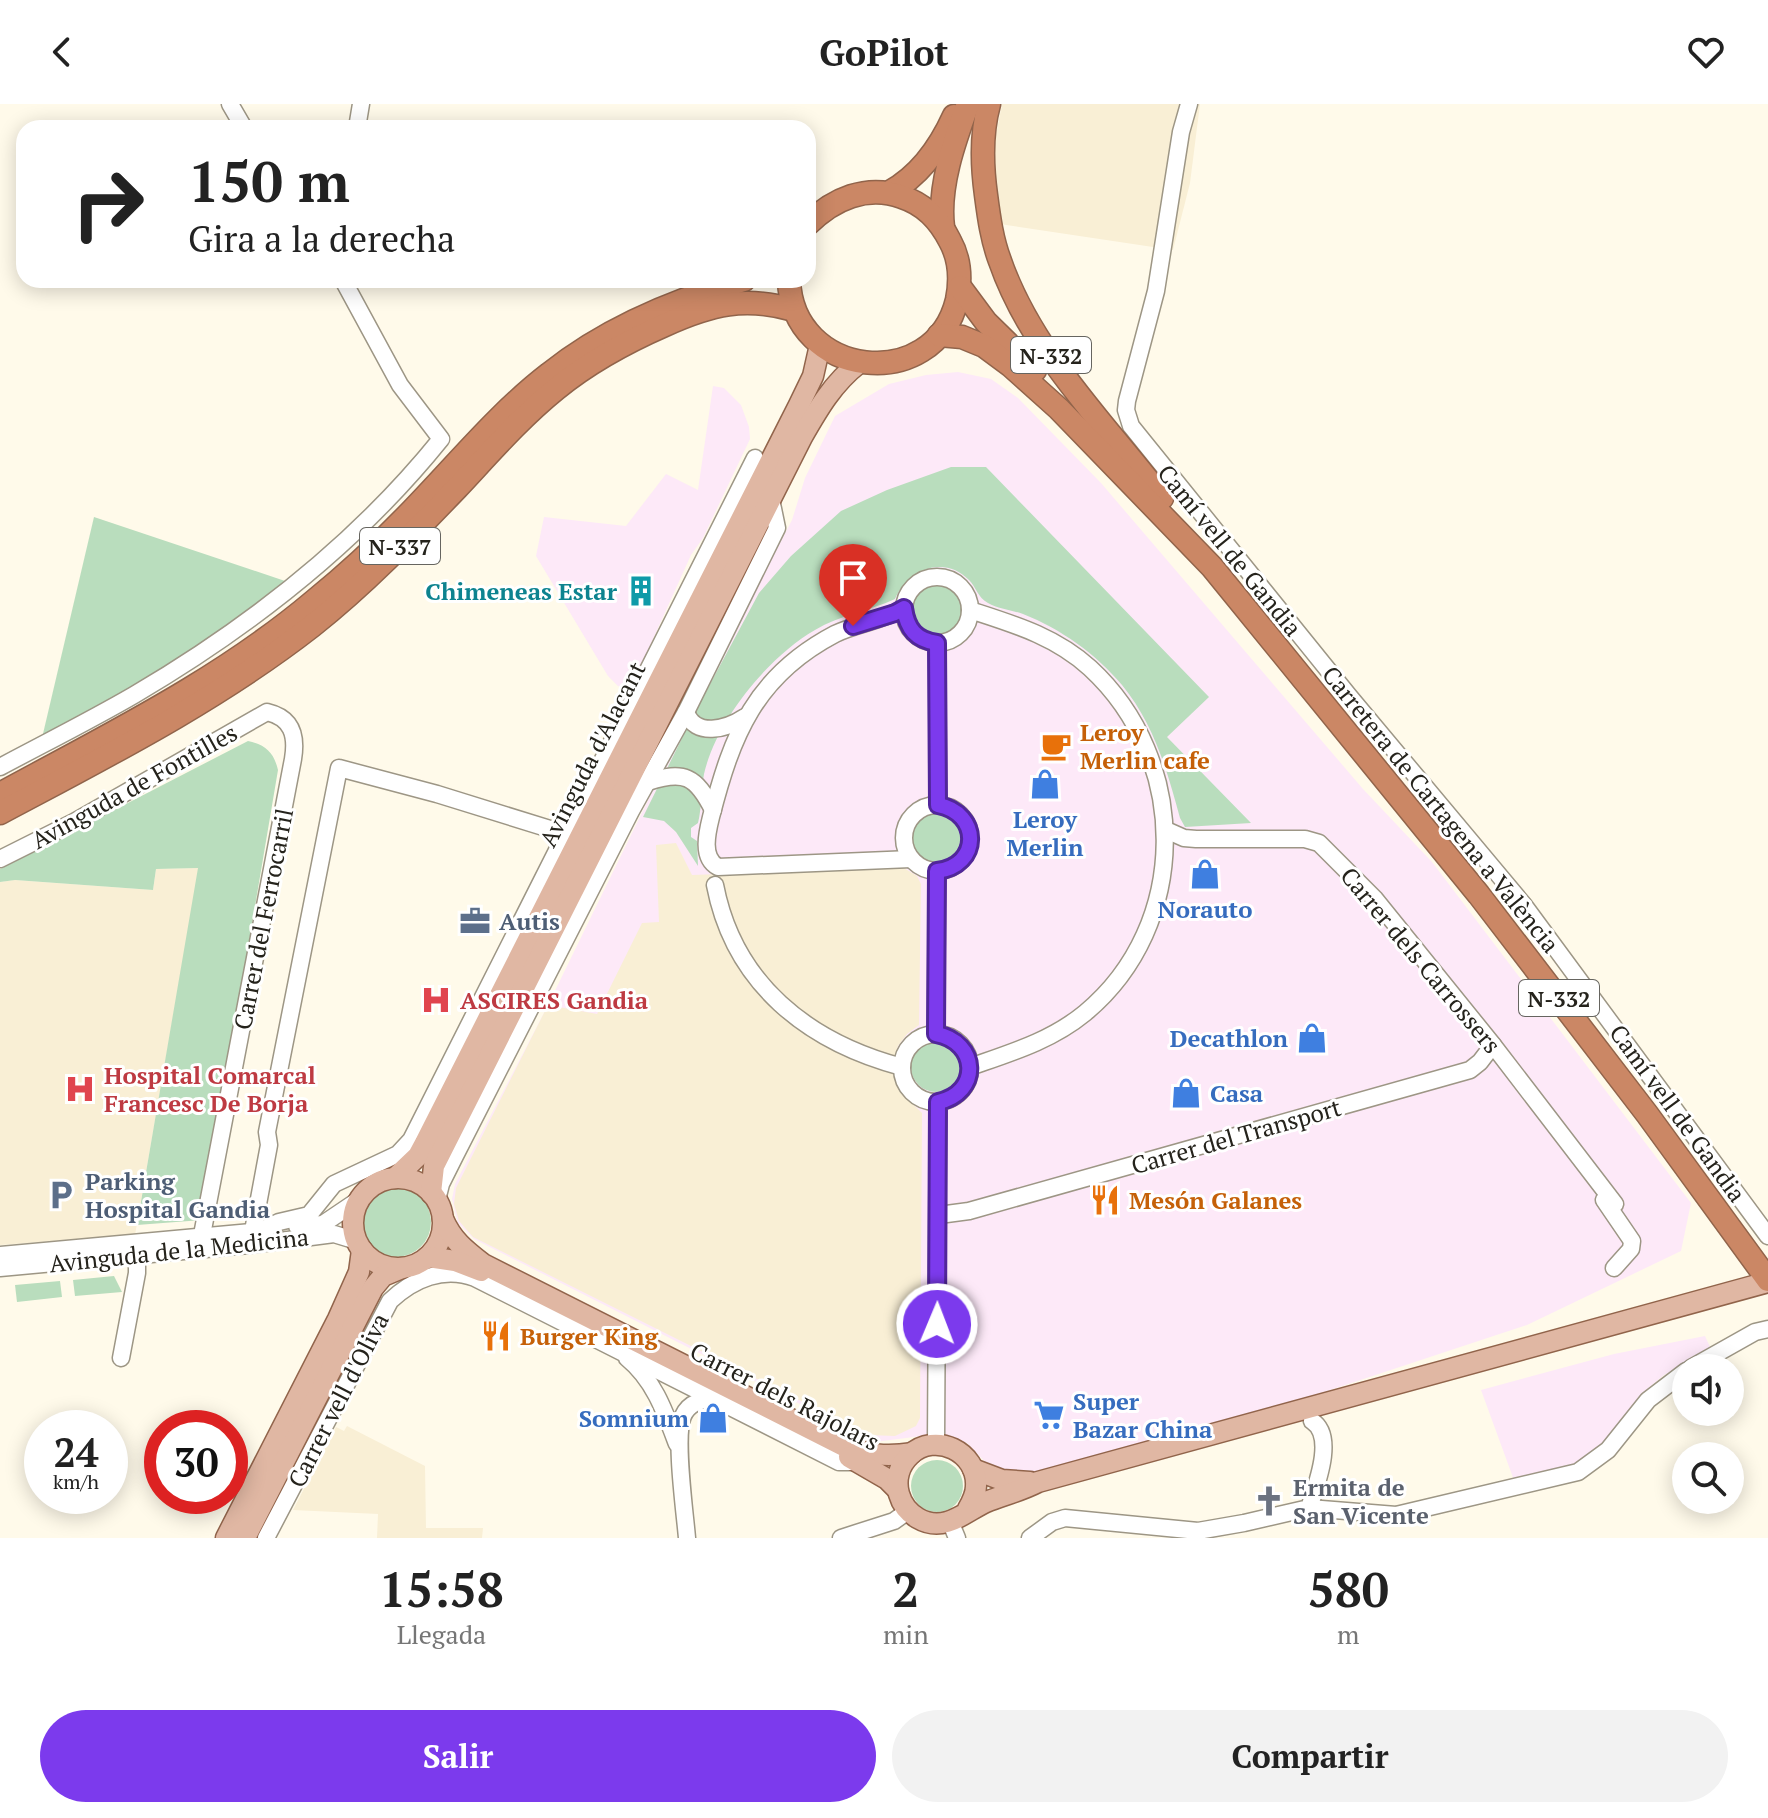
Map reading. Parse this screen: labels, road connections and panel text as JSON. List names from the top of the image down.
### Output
{
  "streets": {
    "highway": ["N-332", "N-337", "Carretera de Cartagena a València"],
    "main road": ["Avinguda d'Alacant", "Carrer dels Rajolars"],
    "street": [
      "Camí vell de Gandia",
      "Avinguda de Fontilles",
      "Carrer del Ferrocarril",
      "Carrer dels Carrossers",
      "Carrer del Transport",
      "Avinguda de la Medicina",
      "Carrer vell d'Oliva"
    ]
  },
  "crossings": [
    ["N-332", "Carretera de Cartagena a València"],
    ["Avinguda d'Alacant", "Carrer del Ferrocarril"],
    ["Avinguda d'Alacant", "Avinguda de la Medicina"],
    ["Avinguda d'Alacant", "Carrer dels Rajolars"],
    ["Avinguda de Fontilles", "Carrer del Ferrocarril"],
    ["Carrer del Ferrocarril", "Avinguda de la Medicina"],
    ["Carrer dels Carrossers", "Carrer del Transport"],
    ["Avinguda de la Medicina", "Carrer dels Rajolars"],
    ["Carrer dels Rajolars", "Carrer vell d'Oliva"]
  ],
  "places": {
    "building": ["Chimeneas Estar"],
    "cafe": ["Leroy Merlin cafe"],
    "shop": [
      "Leroy Merlin",
      "Norauto",
      "Decathlon",
      "Casa",
      "Somnium"
    ],
    "office": ["Autis"],
    "hospital": ["ASCIRES Gandia", "Hospital Comarcal Francesc De Borja"],
    "parking": ["Parking Hospital Gandia"],
    "restaurant": ["Mesón Galanes", "Burger King"],
    "supermarket": ["Super Bazar China"],
    "church": ["Ermita de San Vicente"]
  },
  "page": {
    "header": "GoPilot",
    "turn": ["150 m", "Gira a la derecha"],
    "speed": "24 km/h",
    "limit": "30",
    "eta": [
      "15:58",
      "Llegada",
      "2",
      "min",
      "580",
      "m"
    ],
    "buttons": ["Salir", "Compartir"]
  }
}
